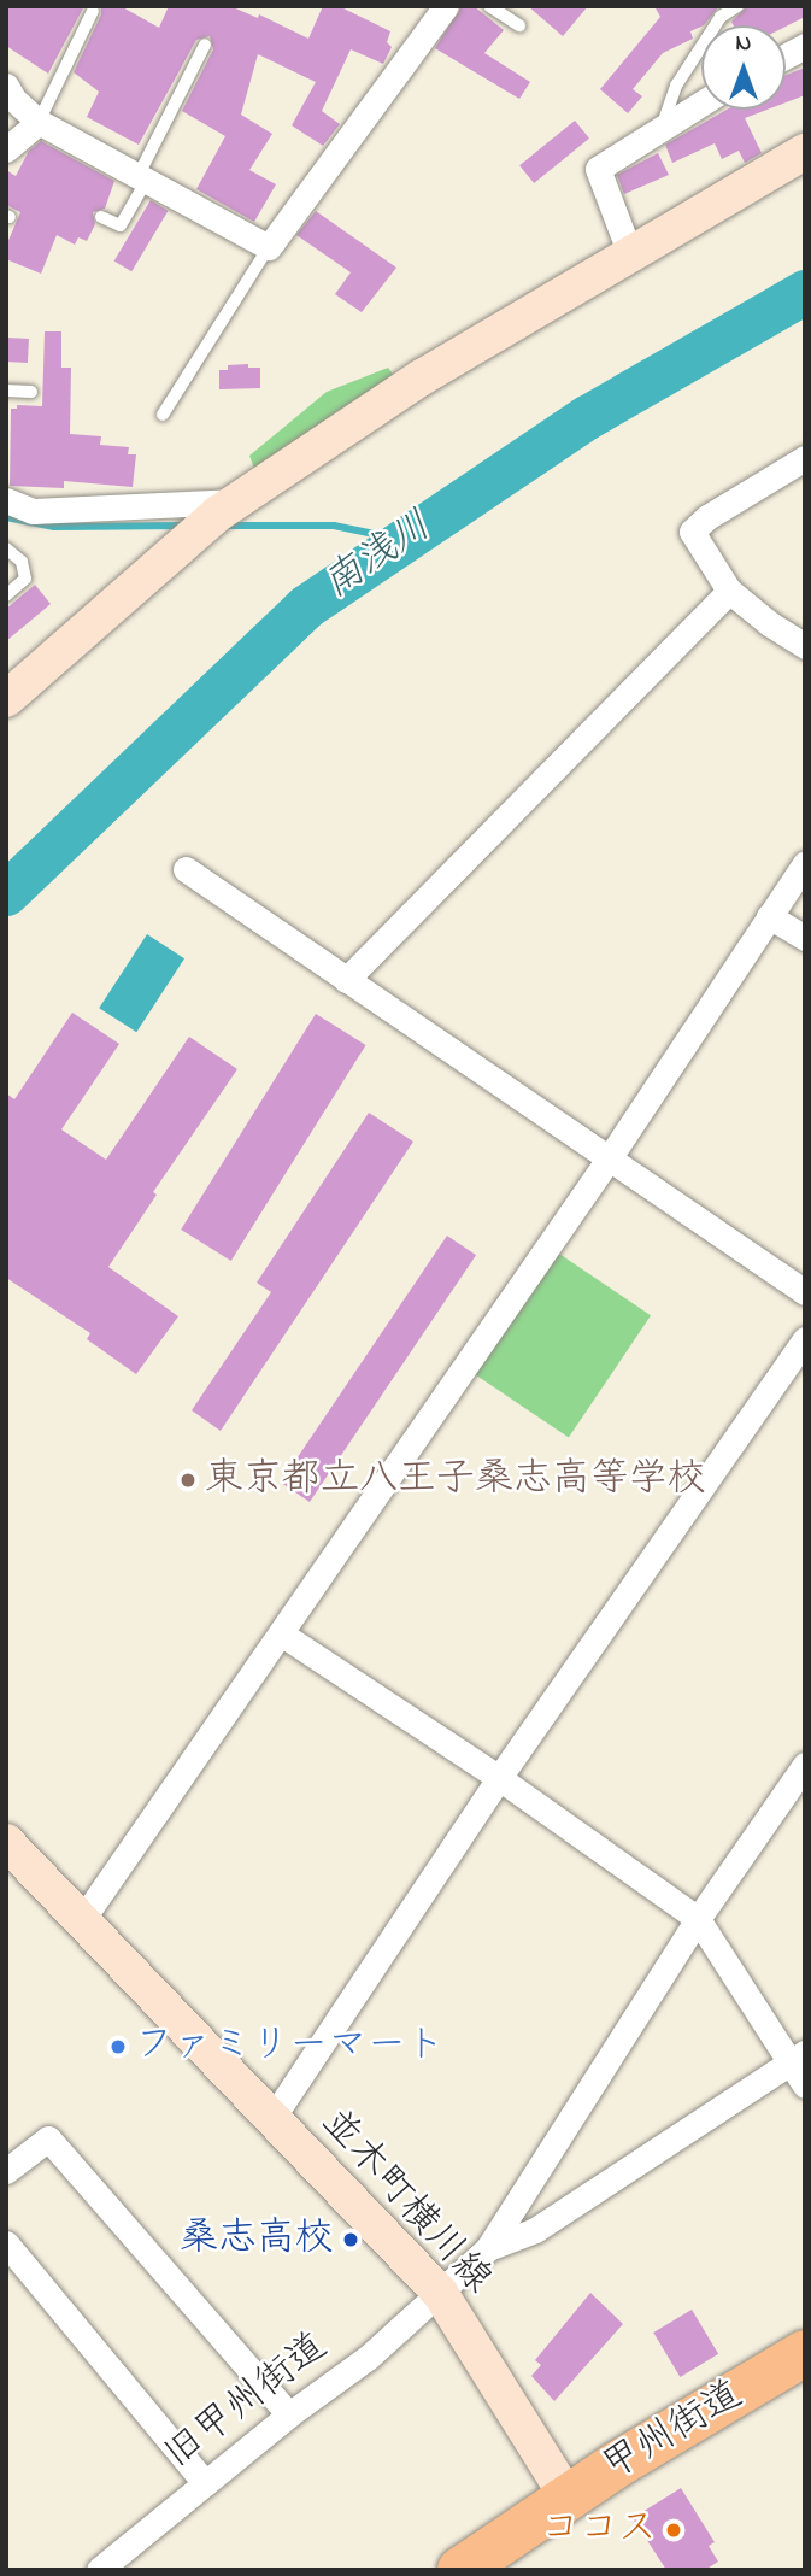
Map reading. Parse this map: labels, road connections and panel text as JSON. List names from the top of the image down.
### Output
{
  "streets": {
    "highway": ["甲州街道"],
    "street": ["並木町横川線", "旧甲州街道"]
  },
  "crossings": [
    ["並木町横川線", "旧甲州街道"],
    ["並木町横川線", "甲州街道"]
  ],
  "water": ["南浅川"],
  "places": [
    "東京都立八王子桑志高等学校",
    "ファミリーマート",
    "桑志高校",
    "ココス"
  ],
  "north": "top"
}
